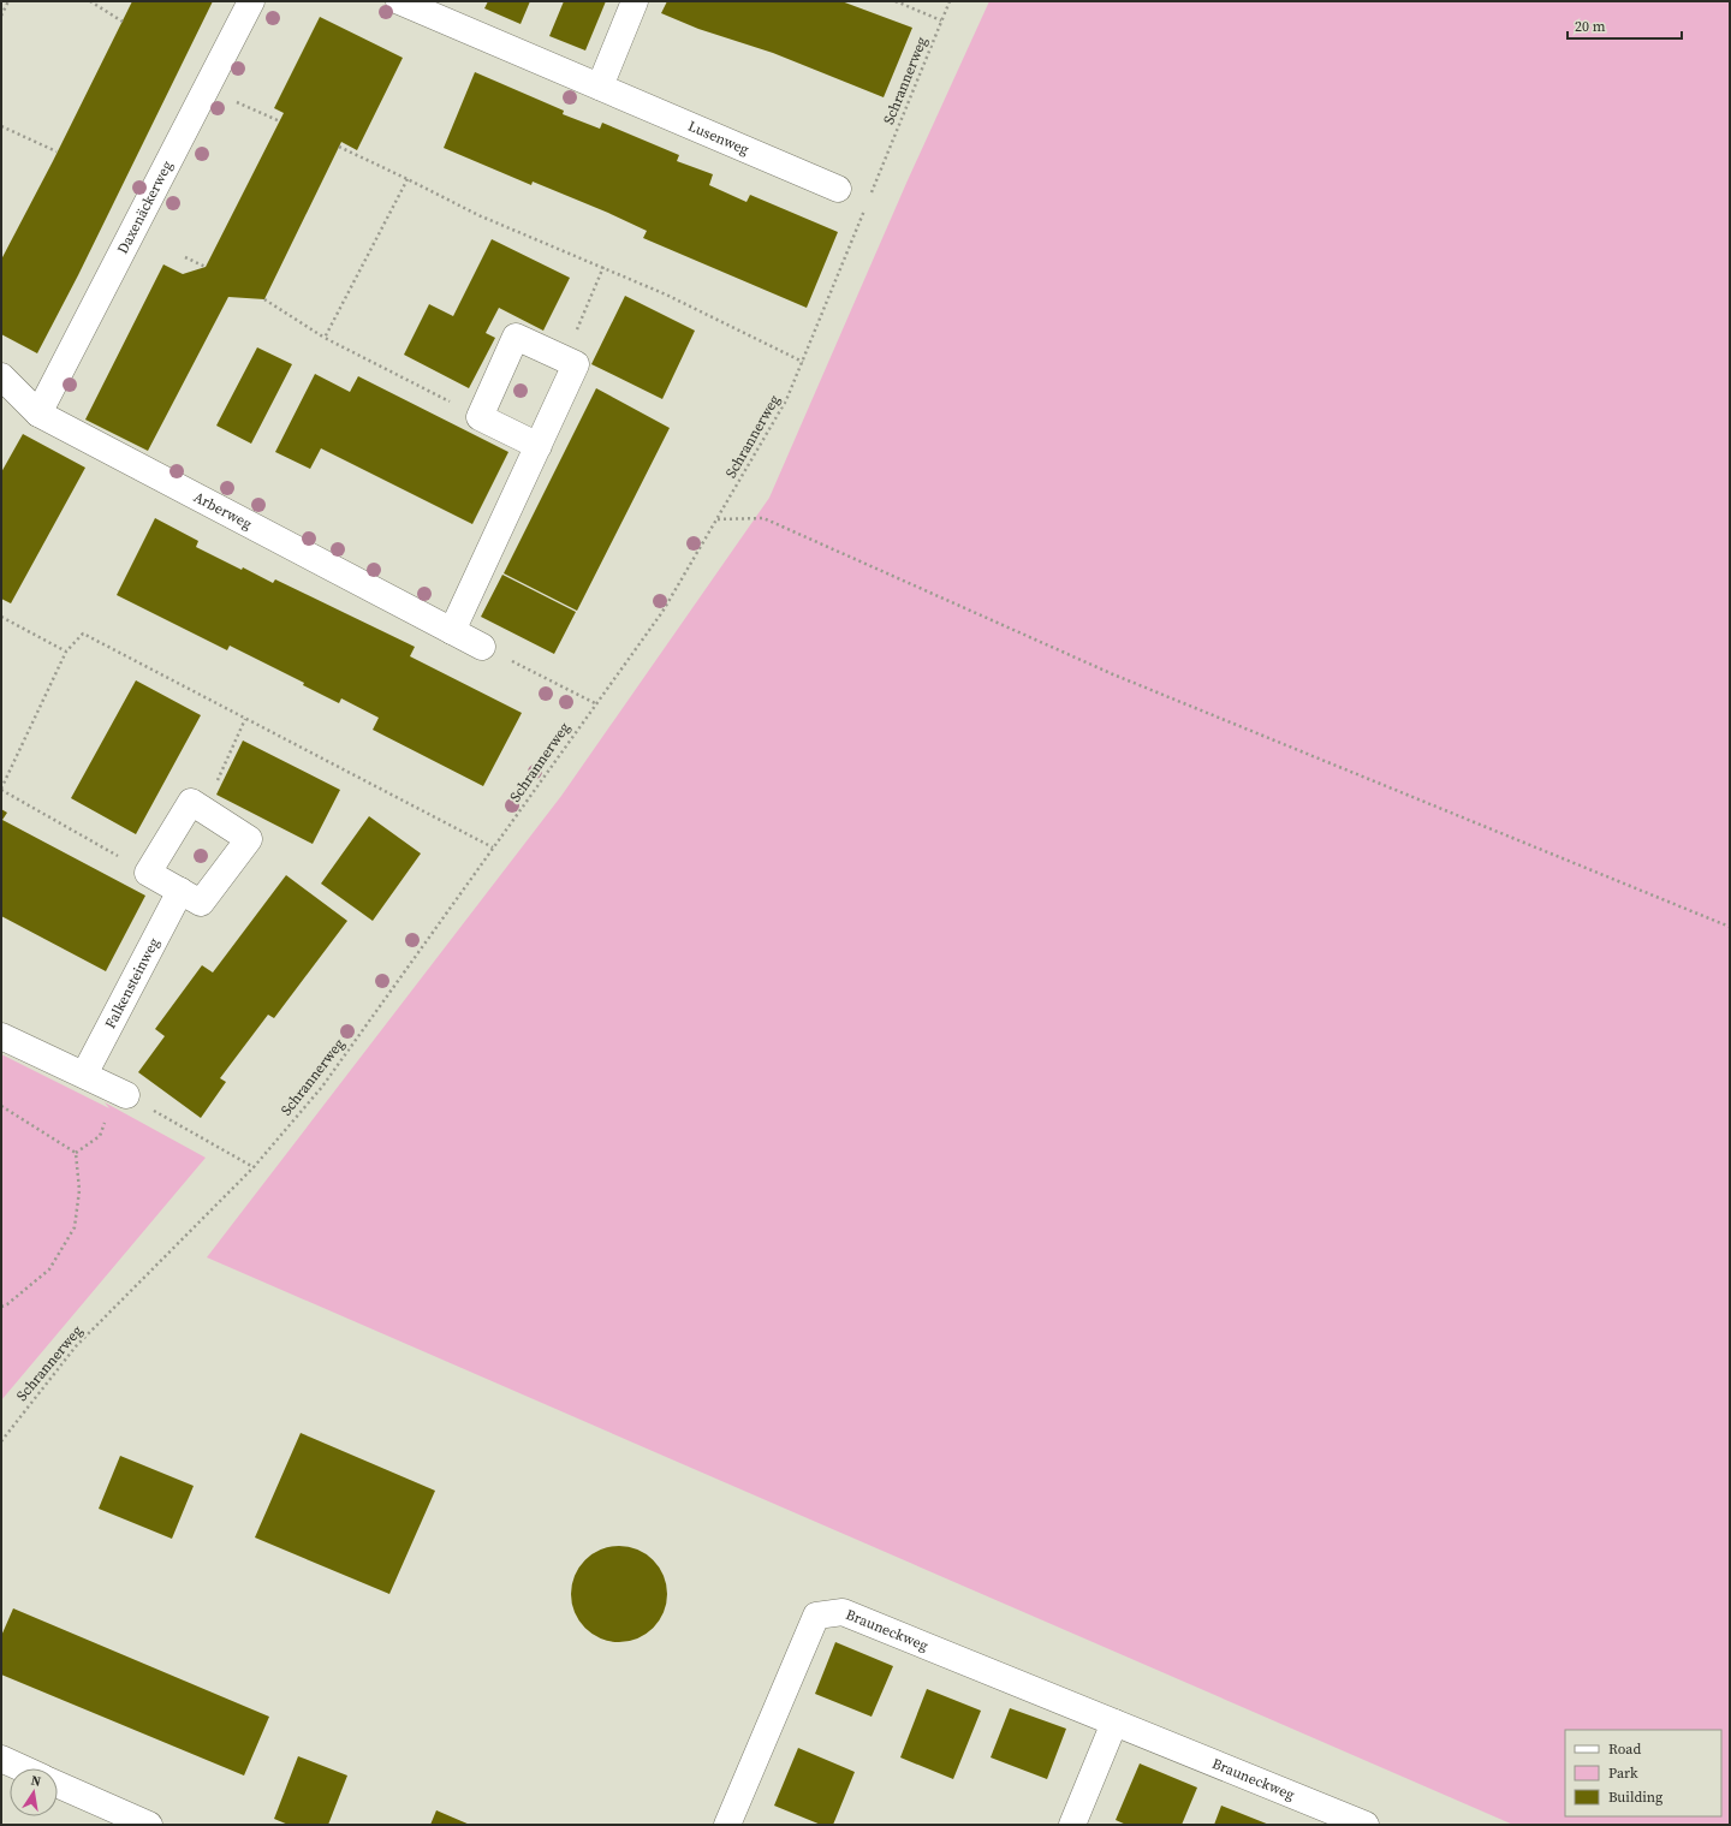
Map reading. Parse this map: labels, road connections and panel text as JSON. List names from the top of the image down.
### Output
{
  "streets": {
    "street": [
      "Lusenweg",
      "Daxenäckerweg",
      "Arberweg",
      "Falkensteinweg",
      "Brauneckweg"
    ],
    "path": ["Schrannerweg"]
  },
  "crossings": [
    ["Daxenäckerweg", "Arberweg"]
  ],
  "legend": ["Road", "Park", "Building"],
  "scale_bar": "20 m",
  "north": "top"
}
